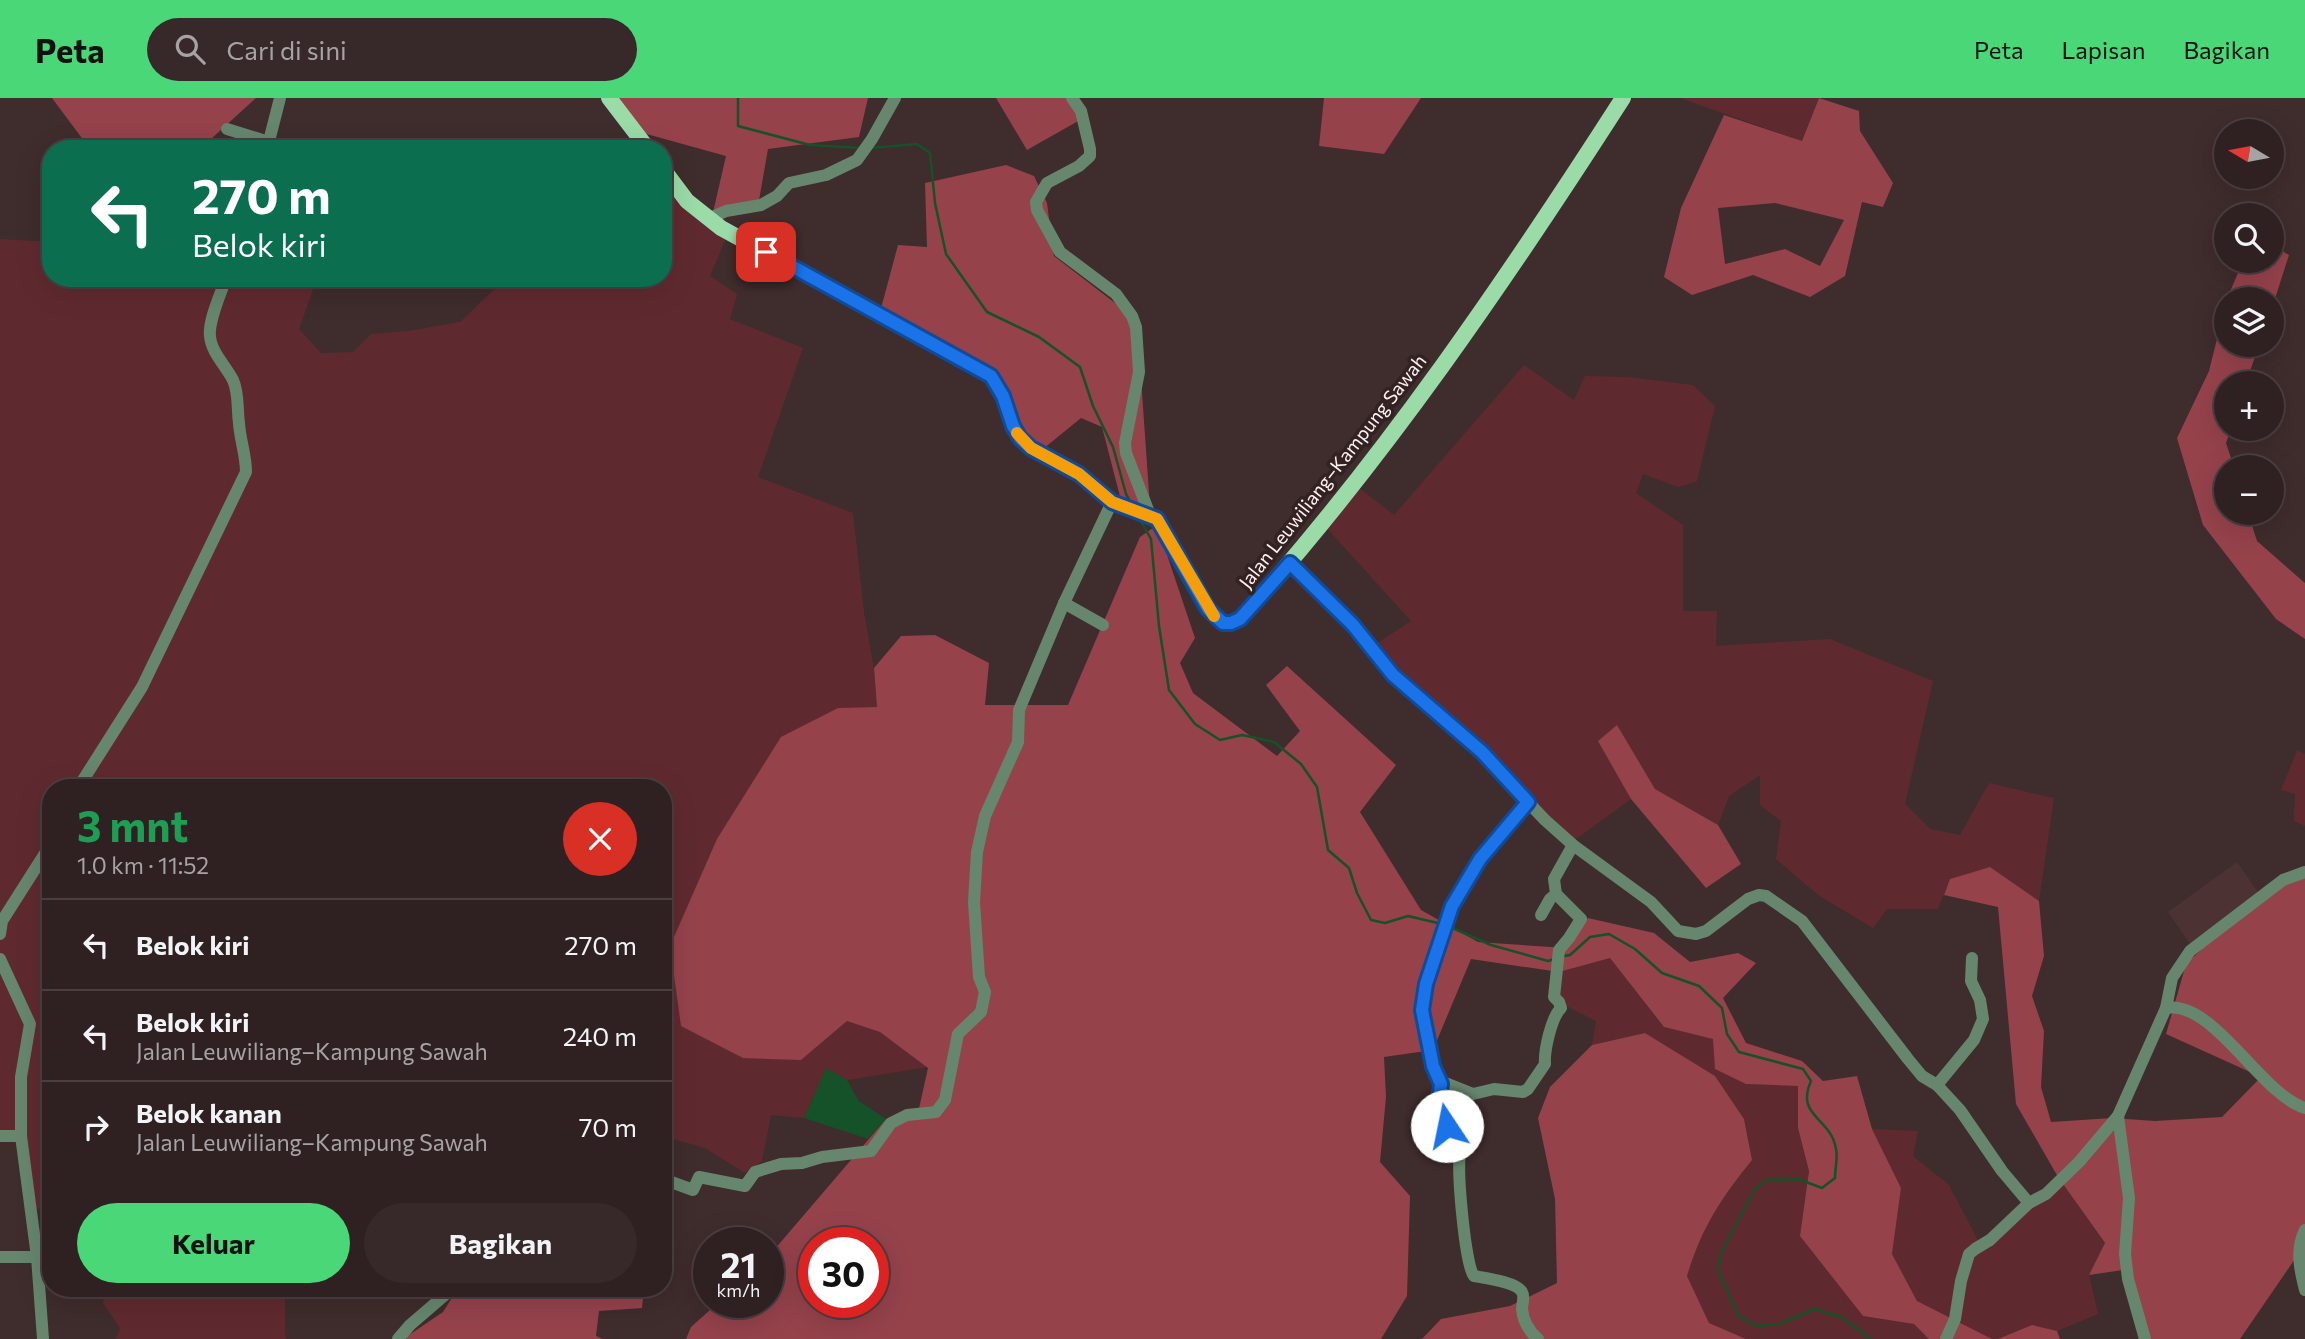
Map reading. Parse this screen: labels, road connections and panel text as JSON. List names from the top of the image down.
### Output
{
  "streets": {
    "main road": ["Jalan Leuwiliang–Kampung Sawah"]
  },
  "north": "left",
  "page": {
    "header": "Peta",
    "search": "Cari di sini",
    "nav": ["Peta", "Lapisan", "Bagikan"],
    "map_buttons": ["+", "−"],
    "turn": ["270 m", "Belok kiri"],
    "heading": ["3 mnt", "1.0 km · 11:52"],
    "list": [
      {
        "name": "Belok kiri",
        "value": "270 m"
      },
      {
        "name": "Belok kiri",
        "note": "Jalan Leuwiliang–Kampung Sawah",
        "value": "240 m"
      },
      {
        "name": "Belok kanan",
        "note": "Jalan Leuwiliang–Kampung Sawah",
        "value": "70 m"
      }
    ],
    "buttons": ["Keluar", "Bagikan"],
    "speed": "21 km/h",
    "limit": "30"
  }
}
